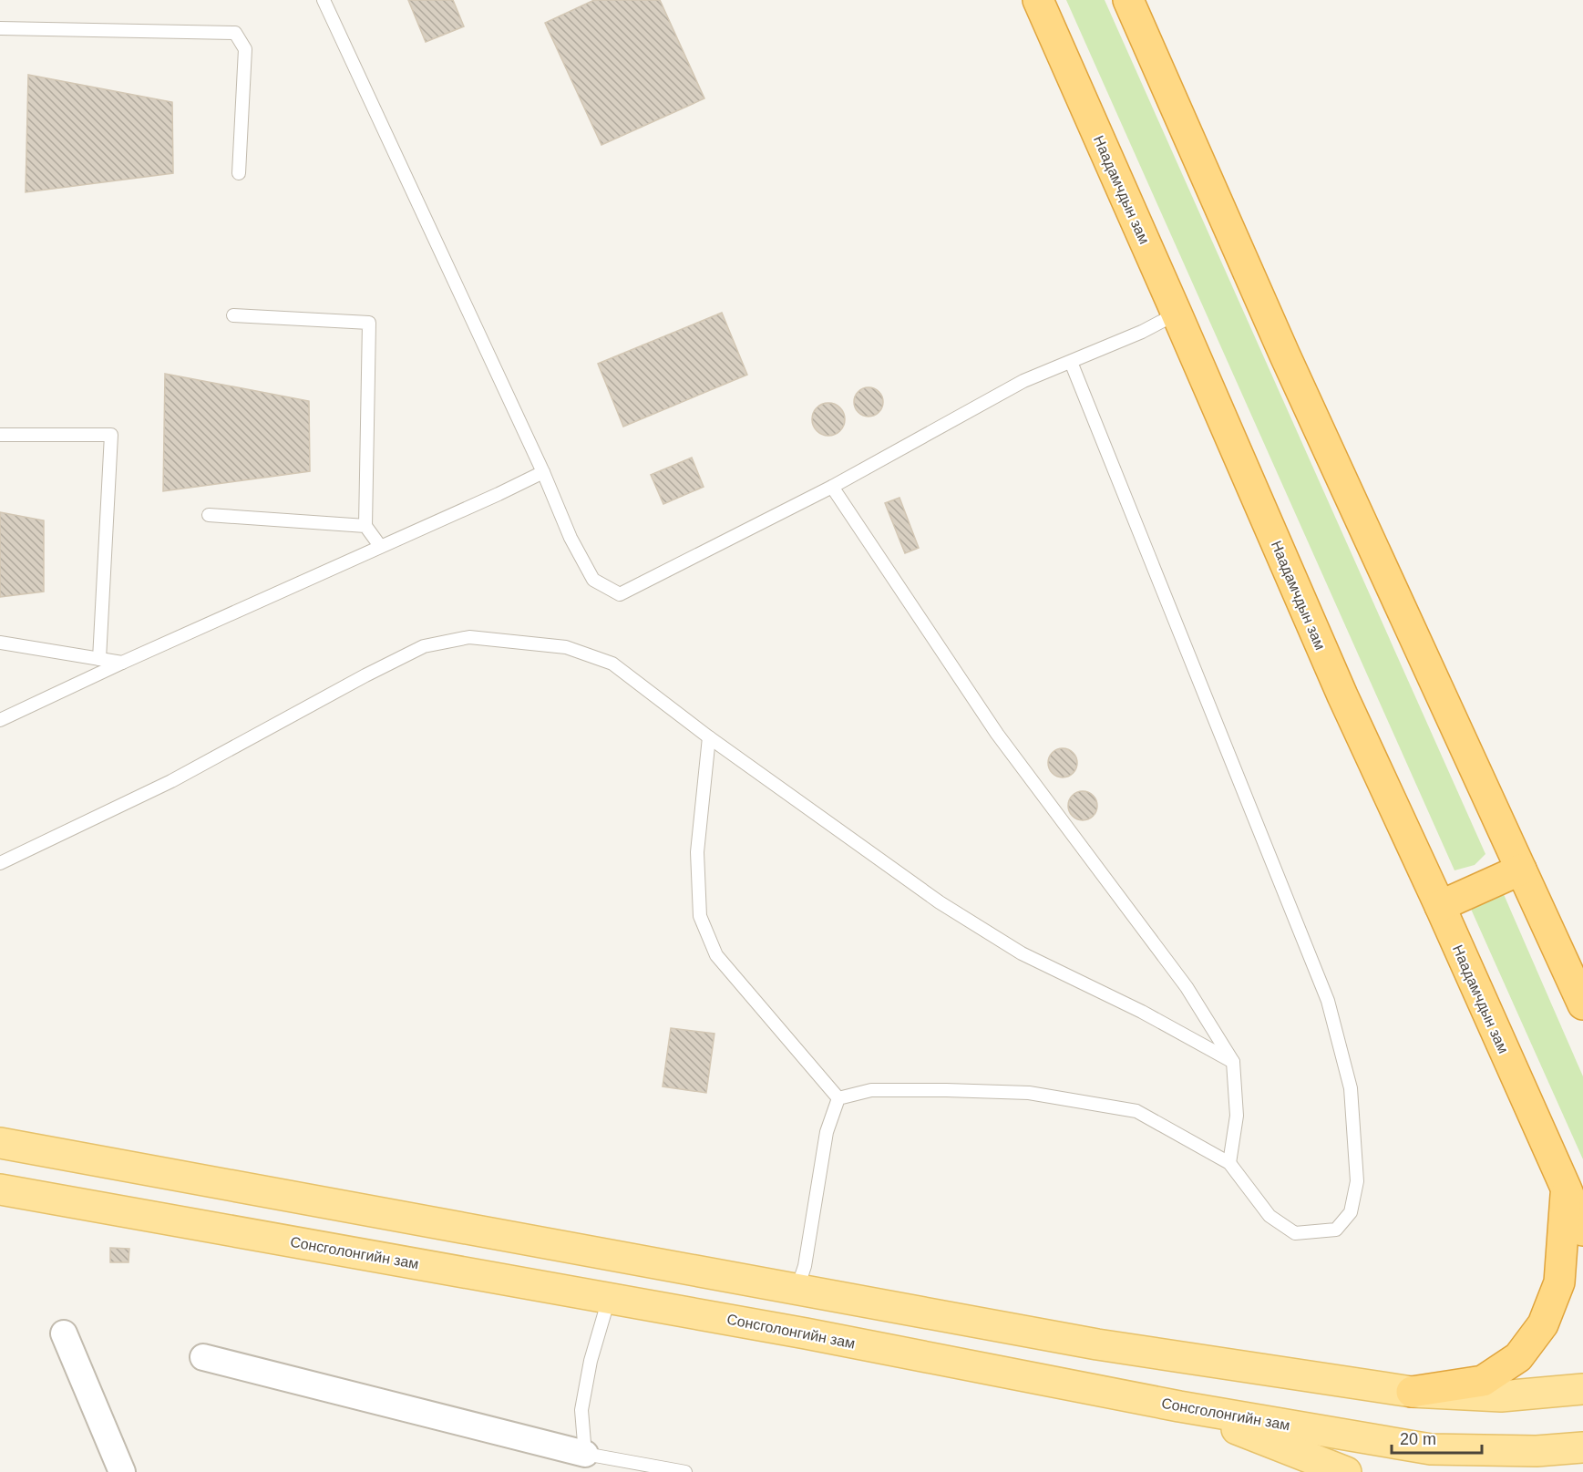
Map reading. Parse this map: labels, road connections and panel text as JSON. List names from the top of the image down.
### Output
{
  "streets": {
    "highway": ["Наадамчдын зам"],
    "main road": ["Сонсголонгийн зам"]
  },
  "scale_bar": "20 m"
}
